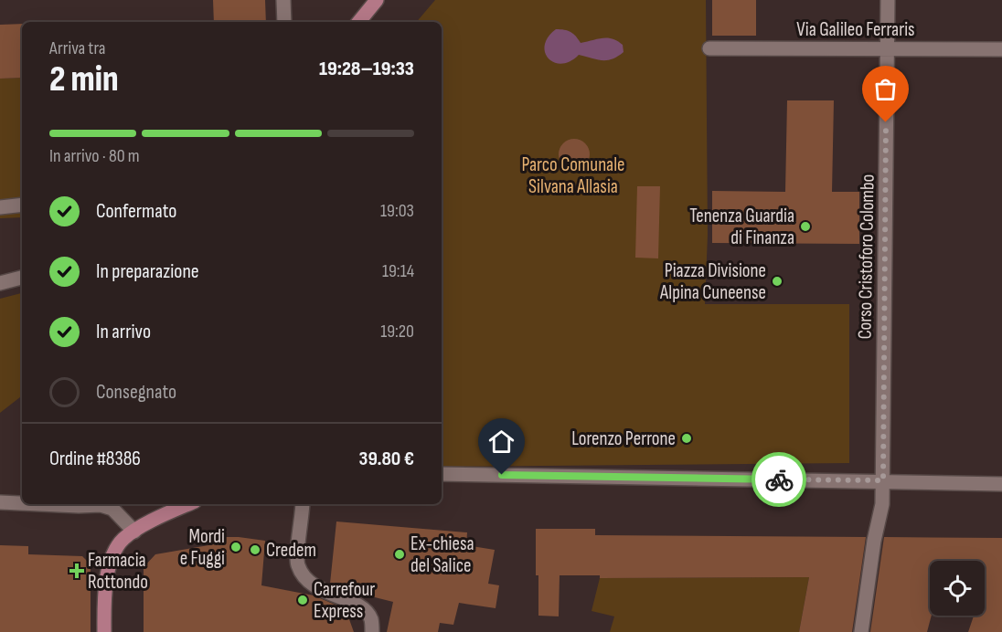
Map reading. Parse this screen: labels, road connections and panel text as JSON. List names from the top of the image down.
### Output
{
  "streets": {
    "street": ["Via Galileo Ferraris", "Corso Cristoforo Colombo"]
  },
  "crossings": [
    ["Via Galileo Ferraris", "Corso Cristoforo Colombo"]
  ],
  "parks": ["Parco Comunale Silvana Allasia"],
  "places": {
    "other": [
      "Tenenza Guardia di Finanza",
      "Piazza Divisione Alpina Cuneense",
      "Lorenzo Perrone",
      "Mordi e Fuggi",
      "Credem",
      "Ex-chiesa del Salice",
      "Carrefour Express"
    ],
    "health": ["Farmacia Rottondo"]
  },
  "page": {
    "heading": ["2 min", "Arriva tra", "19:28–19:33"],
    "panel": ["Ordine #8386", "39.80 €"],
    "bar": "In arrivo · 80 m",
    "list": [
      ["Confermato", "19:03"],
      ["In preparazione", "19:14"],
      ["In arrivo", "19:20"],
      "Consegnato"
    ]
  }
}
